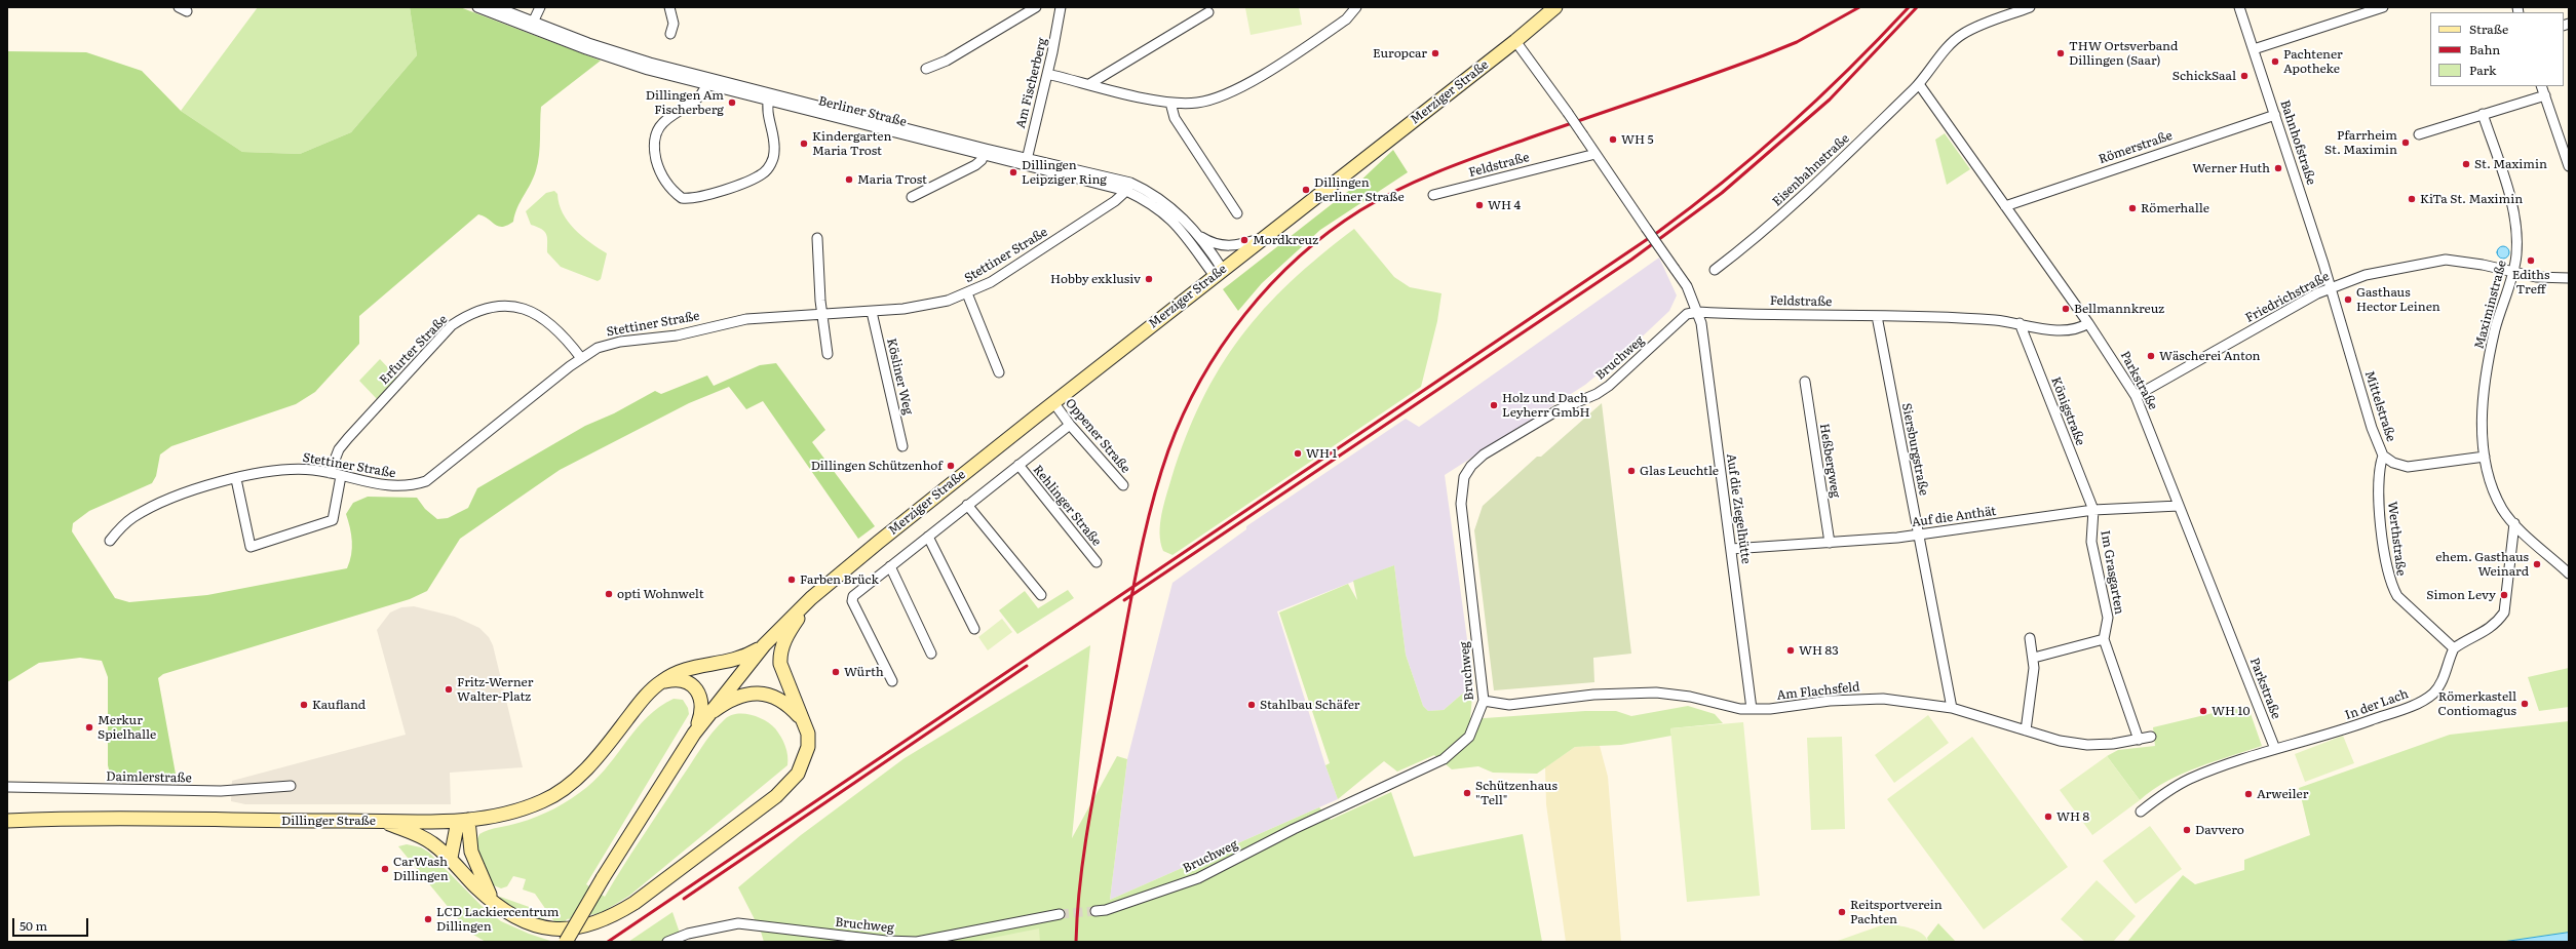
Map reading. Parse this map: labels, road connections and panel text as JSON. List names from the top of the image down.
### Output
{
  "streets": {
    "main road": ["Merziger Straße", "Dillinger Straße"],
    "street": [
      "Am Fischerberg",
      "Berliner Straße",
      "Bahnhofstraße",
      "Römerstraße",
      "Feldstraße",
      "Eisenbahnstraße",
      "Stettiner Straße",
      "Friedrichstraße",
      "Maximinstraße",
      "Erfurter Straße",
      "Bruchweg",
      "Kösliner Weg",
      "Parkstraße",
      "Mittelstraße",
      "Königstraße",
      "Oppener Straße",
      "Siersburgstraße",
      "Heßbergweg",
      "Rehlinger Straße",
      "Auf die Ziegelhütte",
      "Auf die Anthät",
      "Werthstraße",
      "Im Grasgarten",
      "Am Flachsfeld",
      "In der Lach",
      "Daimlerstraße"
    ]
  },
  "crossings": [
    ["Am Fischerberg", "Berliner Straße"],
    ["Merziger Straße", "Berliner Straße"],
    ["Merziger Straße", "Oppener Straße"],
    ["Berliner Straße", "Stettiner Straße"],
    ["Bahnhofstraße", "Römerstraße"],
    ["Bahnhofstraße", "Friedrichstraße"],
    ["Bahnhofstraße", "Mittelstraße"],
    ["Römerstraße", "Parkstraße"],
    ["Feldstraße", "Bruchweg"],
    ["Feldstraße", "Parkstraße"],
    ["Feldstraße", "Königstraße"],
    ["Feldstraße", "Siersburgstraße"],
    ["Feldstraße", "Auf die Ziegelhütte"],
    ["Eisenbahnstraße", "Parkstraße"],
    ["Stettiner Straße", "Erfurter Straße"],
    ["Stettiner Straße", "Kösliner Weg"],
    ["Friedrichstraße", "Maximinstraße"],
    ["Friedrichstraße", "Parkstraße"],
    ["Friedrichstraße", "Mittelstraße"],
    ["Maximinstraße", "Mittelstraße"],
    ["Bruchweg", "Auf die Ziegelhütte"],
    ["Bruchweg", "Am Flachsfeld"],
    ["Parkstraße", "Auf die Anthät"],
    ["Parkstraße", "In der Lach"],
    ["Mittelstraße", "Werthstraße"],
    ["Königstraße", "Auf die Anthät"],
    ["Königstraße", "Im Grasgarten"],
    ["Siersburgstraße", "Auf die Anthät"],
    ["Siersburgstraße", "Am Flachsfeld"],
    ["Heßbergweg", "Auf die Anthät"],
    ["Auf die Ziegelhütte", "Auf die Anthät"],
    ["Auf die Ziegelhütte", "Am Flachsfeld"],
    ["Auf die Anthät", "Im Grasgarten"],
    ["Werthstraße", "In der Lach"]
  ],
  "places": [
    "Europcar",
    "THW Ortsverband Dillingen (Saar)",
    "Pachtener Apotheke",
    "SchickSaal",
    "Dillingen Am Fischerberg",
    "WH 5",
    "Pfarrheim St. Maximin",
    "Kindergarten Maria Trost",
    "St. Maximin",
    "Werner Huth",
    "Dillingen Leipziger Ring",
    "Maria Trost",
    "Dillingen Berliner Straße",
    "KiTa St. Maximin",
    "WH 4",
    "Römerhalle",
    "Mordkreuz",
    "Ediths Treff",
    "Hobby exklusiv",
    "Gasthaus Hector Leinen",
    "Bellmannkreuz",
    "Wäscherei Anton",
    "Holz und Dach Leyherr GmbH",
    "WH 1",
    "Dillingen Schützenhof",
    "Glas Leuchtle",
    "ehem. Gasthaus Weinard",
    "Farben Brück",
    "opti Wohnwelt",
    "Simon Levy",
    "WH 83",
    "Würth",
    "Fritz-Werner Walter-Platz",
    "Römerkastell Contiomagus",
    "Kaufland",
    "Stahlbau Schäfer",
    "WH 10",
    "Merkur Spielhalle",
    "Schützenhaus \"Tell\"",
    "Arweiler",
    "WH 8",
    "Davvero",
    "CarWash Dillingen",
    "Reitsportverein Pachten",
    "LCD Lackiercentrum Dillingen"
  ],
  "legend": ["Straße", "Bahn", "Park"],
  "scale_bar": "50 m"
}
